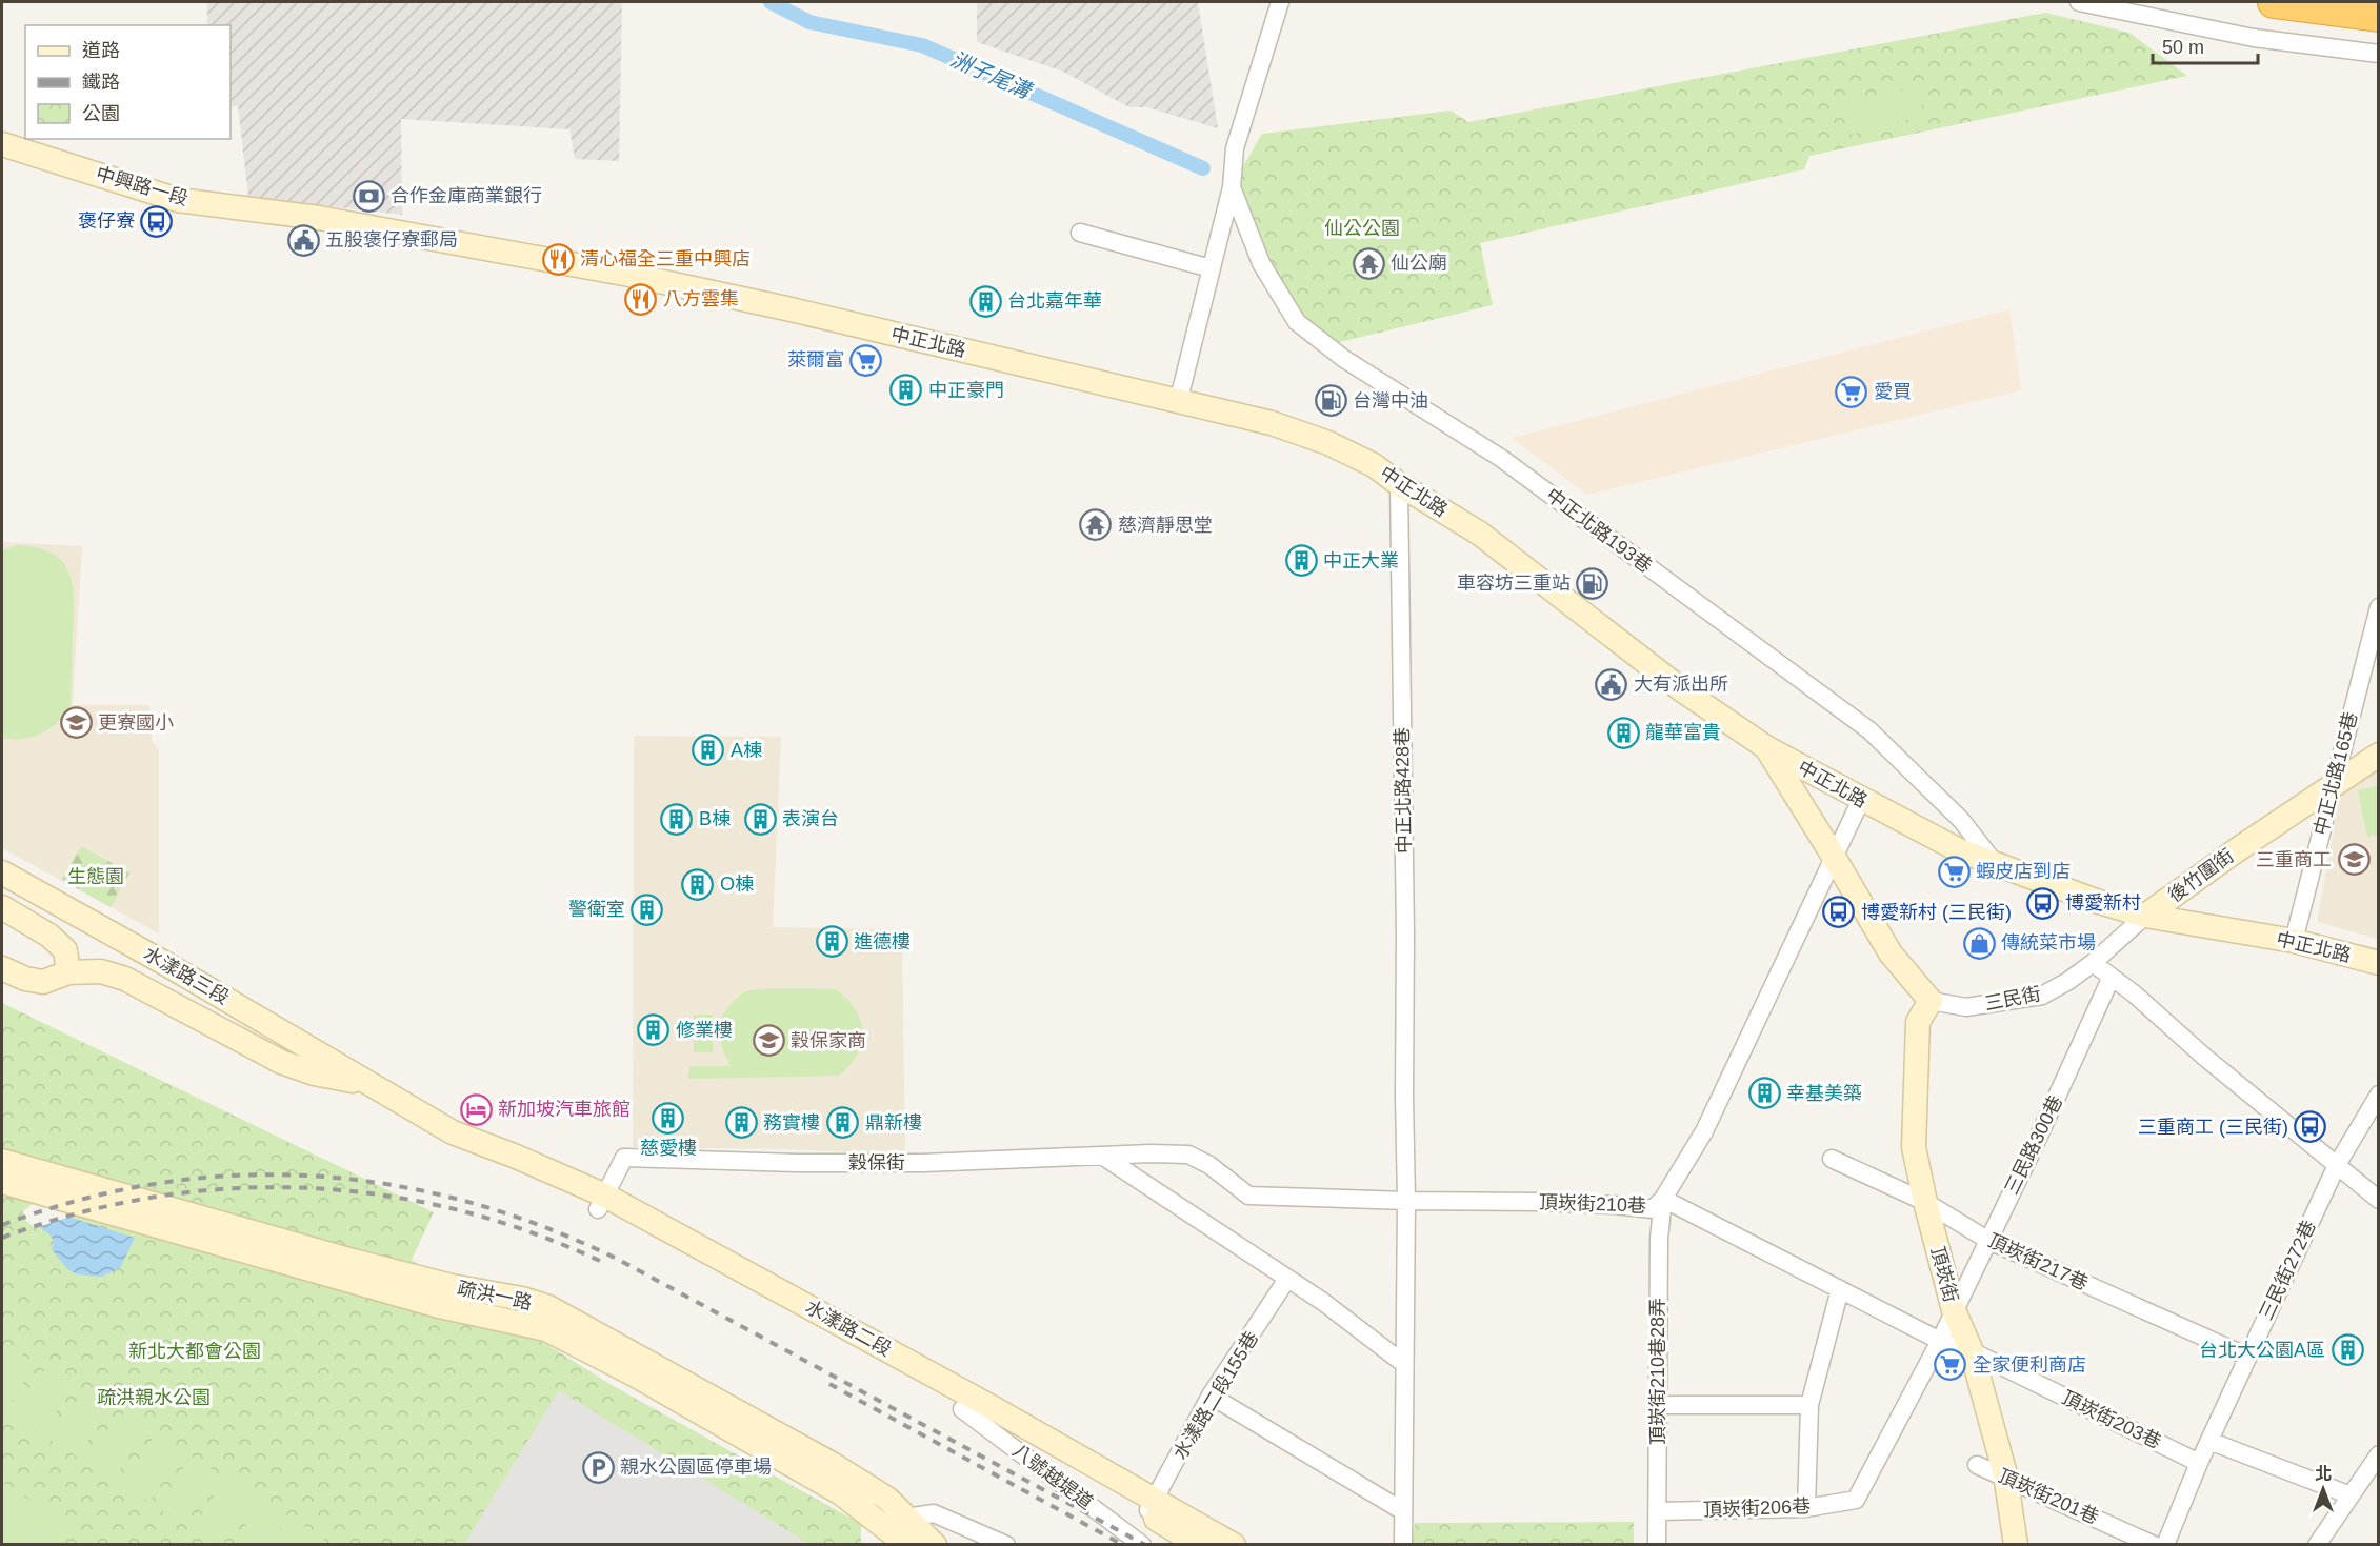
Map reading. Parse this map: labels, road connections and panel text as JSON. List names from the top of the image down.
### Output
{
  "streets": {
    "street": [
      "中興路一段",
      "中正北路",
      "中正北路193巷",
      "中正北路165巷",
      "中正北路428巷",
      "後竹圍街",
      "水漾路三段",
      "三民街",
      "三民路300巷",
      "穀保街",
      "頂崁街210巷",
      "頂崁街217巷",
      "三民街272巷",
      "頂崁街",
      "疏洪一路",
      "水漾路二段",
      "頂崁街210巷28弄",
      "水漾路二段155巷",
      "頂崁街203巷",
      "八號越堤道",
      "頂崁街201巷",
      "頂崁街206巷"
    ]
  },
  "crossings": [
    ["中興路一段", "中正北路"],
    ["中正北路", "中正北路193巷"],
    ["中正北路", "中正北路165巷"],
    ["中正北路", "中正北路428巷"],
    ["中正北路", "後竹圍街"],
    ["中正北路165巷", "後竹圍街"],
    ["中正北路428巷", "頂崁街210巷"],
    ["後竹圍街", "三民街"],
    ["水漾路三段", "水漾路二段"],
    ["三民街", "頂崁街"],
    ["三民路300巷", "頂崁街210巷"],
    ["三民路300巷", "頂崁街217巷"],
    ["三民路300巷", "頂崁街"],
    ["三民路300巷", "頂崁街206巷"],
    ["穀保街", "頂崁街210巷"],
    ["穀保街", "水漾路二段"],
    ["頂崁街210巷", "頂崁街"],
    ["頂崁街210巷", "頂崁街210巷28弄"],
    ["頂崁街210巷", "頂崁街203巷"],
    ["頂崁街217巷", "三民街272巷"],
    ["頂崁街217巷", "頂崁街"],
    ["頂崁街", "頂崁街203巷"],
    ["頂崁街", "頂崁街201巷"],
    ["水漾路二段", "水漾路二段155巷"],
    ["水漾路二段", "八號越堤道"],
    ["頂崁街210巷28弄", "頂崁街206巷"]
  ],
  "water": ["洲子尾溝"],
  "parks": [
    "仙公公園",
    "生態園",
    "新北大都會公園",
    "疏洪親水公園"
  ],
  "places": {
    "bank": ["合作金庫商業銀行"],
    "bus stop": [
      "褒仔寮",
      "博愛新村",
      "博愛新村 (三民街)",
      "三重商工 (三民街)"
    ],
    "public building": ["五股褒仔寮郵局", "大有派出所"],
    "restaurant": ["清心福全三重中興店", "八方雲集"],
    "temple": ["仙公廟", "慈濟靜思堂"],
    "building": [
      "台北嘉年華",
      "中正豪門",
      "中正大業",
      "龍華富貴",
      "A棟",
      "B棟",
      "表演台",
      "O棟",
      "警衛室",
      "進德樓",
      "修業樓",
      "幸基美築",
      "慈愛樓",
      "務實樓",
      "鼎新樓",
      "台北大公園A區"
    ],
    "supermarket": [
      "萊爾富",
      "愛買",
      "蝦皮店到店",
      "全家便利商店"
    ],
    "fuel station": ["台灣中油", "車容坊三重站"],
    "school or university": ["更寮國小", "三重商工", "穀保家商"],
    "shop": ["傳統菜市場"],
    "hotel": ["新加坡汽車旅館"],
    "parking": ["親水公園區停車場"]
  },
  "legend": ["道路", "鐵路", "公園"],
  "scale_bar": "50 m",
  "north": "top"
}
